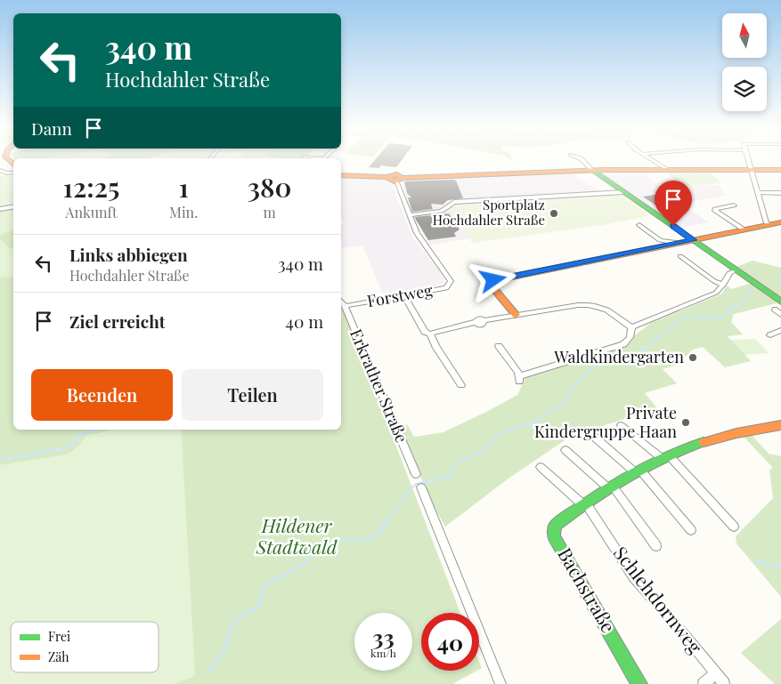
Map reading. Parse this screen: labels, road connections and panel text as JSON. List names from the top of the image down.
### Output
{
  "streets": {
    "street": [
      "Forstweg",
      "Erkrather Straße",
      "Bachstraße",
      "Schlehdornweg"
    ]
  },
  "crossings": [
    ["Forstweg", "Erkrather Straße"],
    ["Bachstraße", "Schlehdornweg"]
  ],
  "parks": ["Hildener Stadtwald"],
  "places": ["Sportplatz Hochdahler Straße", "Waldkindergarten", "Private Kindergruppe Haan"],
  "legend": ["Frei", "Zäh"],
  "north": "top",
  "page": {
    "turn": ["340 m", "Hochdahler Straße"],
    "then": "Dann",
    "eta": [
      "12:25",
      "Ankunft",
      "1",
      "Min.",
      "380",
      "m"
    ],
    "list": [
      {
        "name": "Links abbiegen",
        "note": "Hochdahler Straße",
        "value": "340 m"
      },
      {
        "name": "Ziel erreicht",
        "value": "40 m"
      }
    ],
    "buttons": ["Beenden", "Teilen"],
    "speed": "33 km/h",
    "limit": "40"
  }
}
